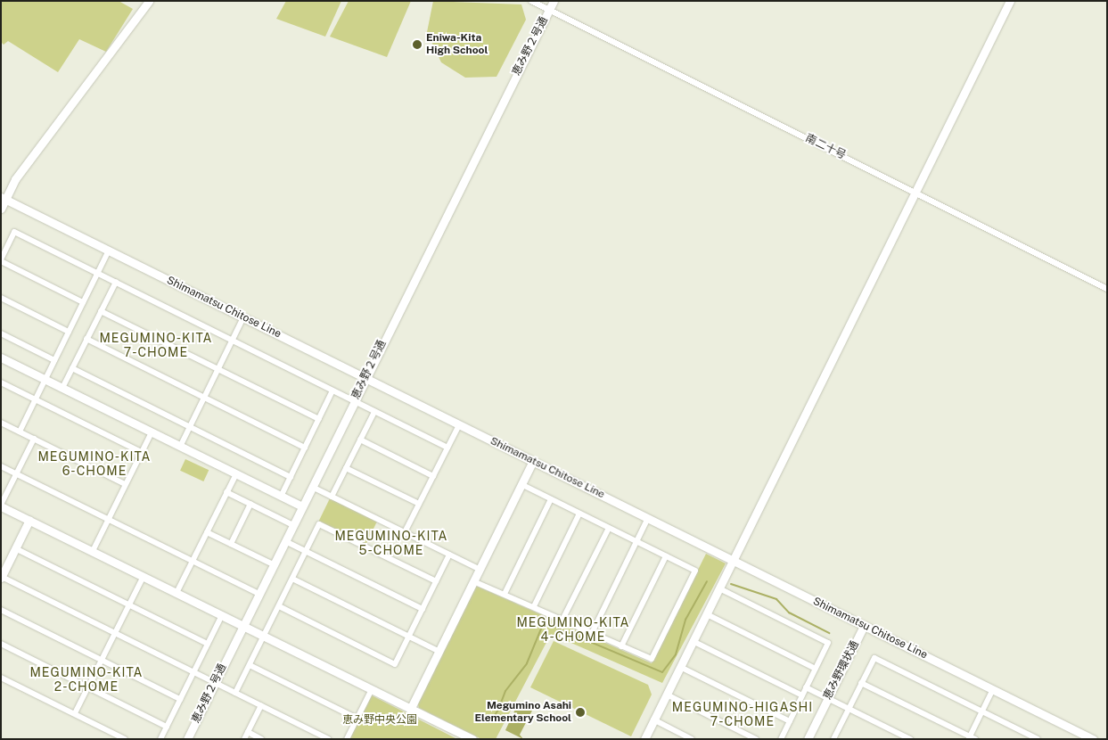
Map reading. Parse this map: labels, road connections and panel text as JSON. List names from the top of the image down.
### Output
{
  "streets": {
    "street": [
      "恵み野２号通",
      "南二十号",
      "Shimamatsu Chitose Line",
      "恵み野環状通"
    ]
  },
  "crossings": [
    ["恵み野２号通", "南二十号"],
    ["恵み野２号通", "Shimamatsu Chitose Line"],
    ["Shimamatsu Chitose Line", "恵み野環状通"]
  ],
  "districts": [
    "MEGUMINO-KITA 7-CHOME",
    "MEGUMINO-KITA 6-CHOME",
    "MEGUMINO-KITA 5-CHOME",
    "MEGUMINO-KITA 4-CHOME",
    "MEGUMINO-KITA 2-CHOME",
    "MEGUMINO-HIGASHI 7-CHOME"
  ],
  "parks": ["恵み野中央公園"],
  "places": ["Eniwa-Kita High School", "Megumino Asahi Elementary School"]
}
